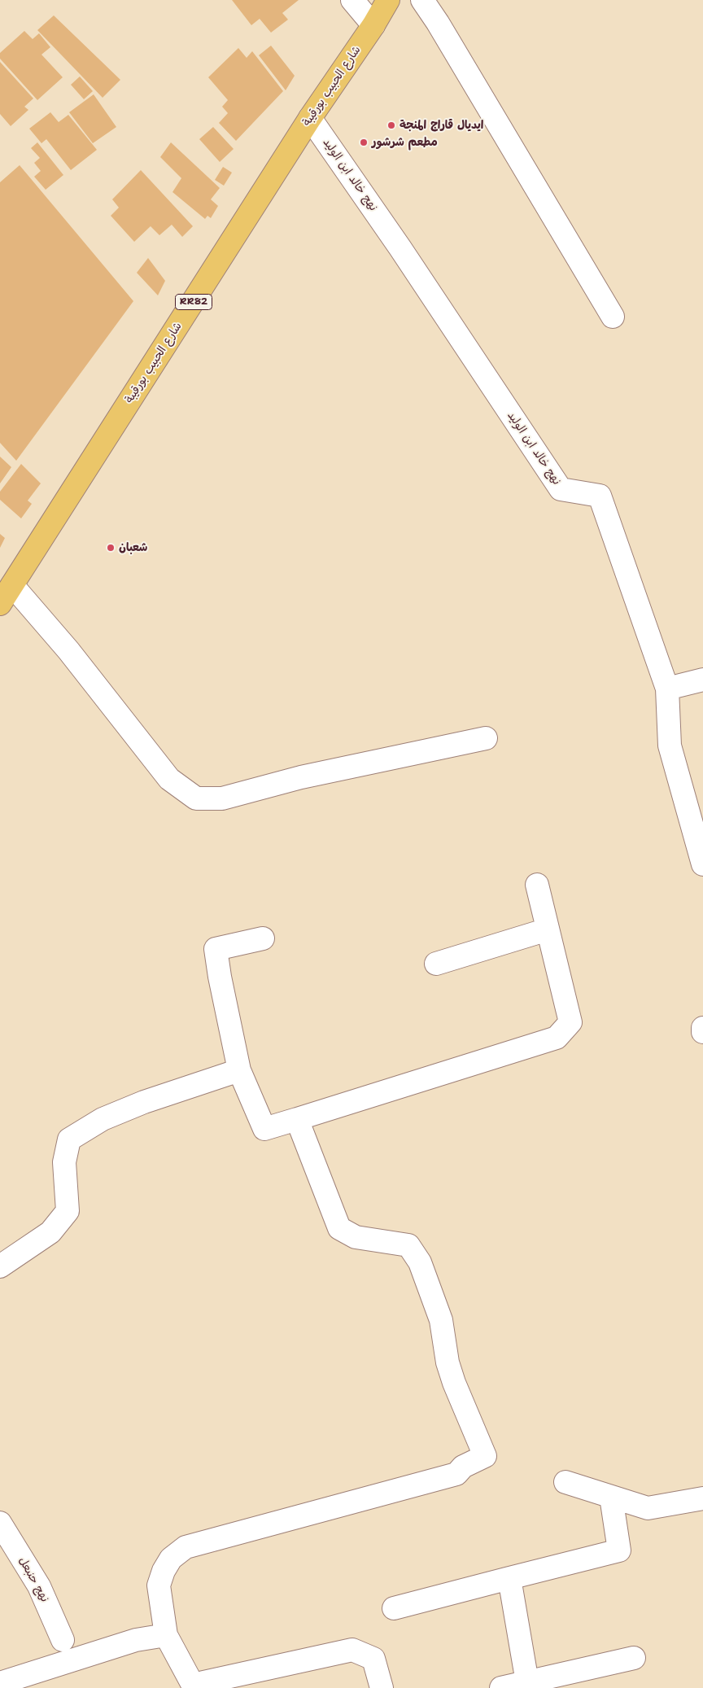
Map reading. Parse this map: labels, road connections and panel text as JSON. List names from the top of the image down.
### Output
{
  "streets": {
    "main road": ["شارع الحبيب بورقيبة", "RR82"],
    "street": ["نهج خالد ابن الوليد", "نهج حنبعل"]
  },
  "crossings": [
    ["شارع الحبيب بورقيبة", "نهج خالد ابن الوليد"]
  ],
  "places": ["ايديال قاراج المنجة", "مطعم شرشور", "شعبان"]
}
